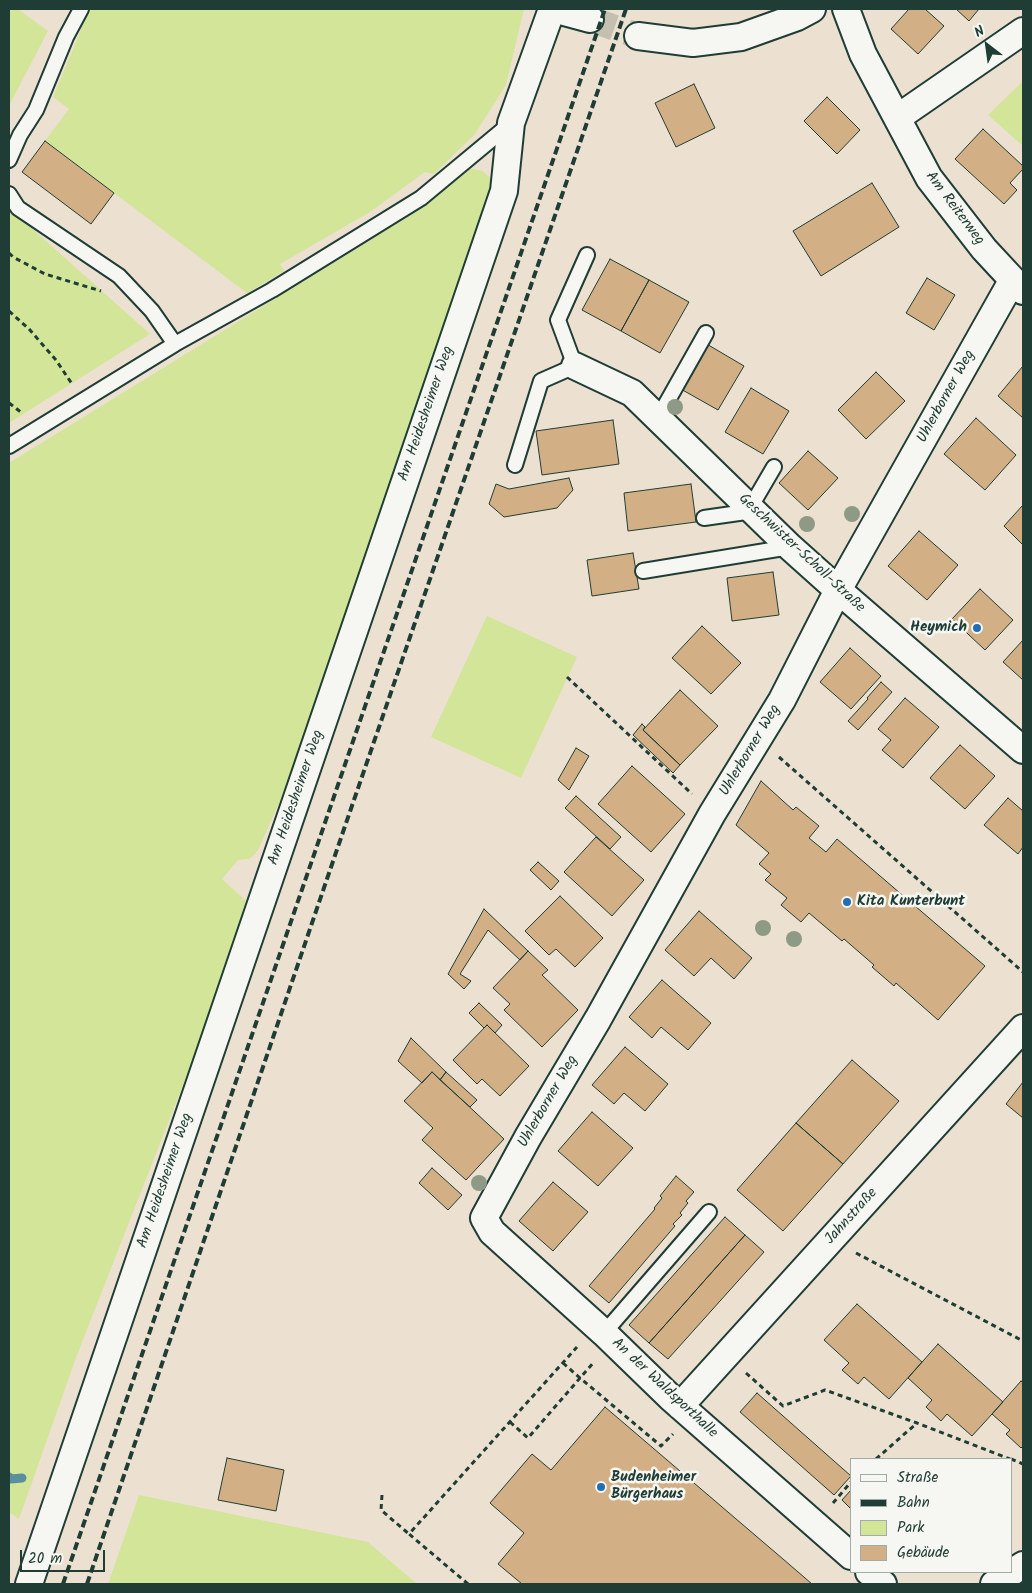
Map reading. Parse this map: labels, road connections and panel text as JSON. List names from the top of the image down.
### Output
{
  "streets": {
    "street": [
      "Am Reiterweg",
      "Uhlerborner Weg",
      "Am Heidesheimer Weg",
      "Geschwister-Scholl-Straße",
      "Jahnstraße",
      "An der Waldsporthalle"
    ]
  },
  "crossings": [
    ["Am Reiterweg", "Uhlerborner Weg"],
    ["Uhlerborner Weg", "Geschwister-Scholl-Straße"],
    ["Uhlerborner Weg", "An der Waldsporthalle"],
    ["Jahnstraße", "An der Waldsporthalle"]
  ],
  "places": ["Heymich", "Kita Kunterbunt", "Budenheimer Bürgerhaus"],
  "legend": [
    "Straße",
    "Bahn",
    "Park",
    "Gebäude"
  ],
  "scale_bar": "20 m",
  "north": "top left"
}
